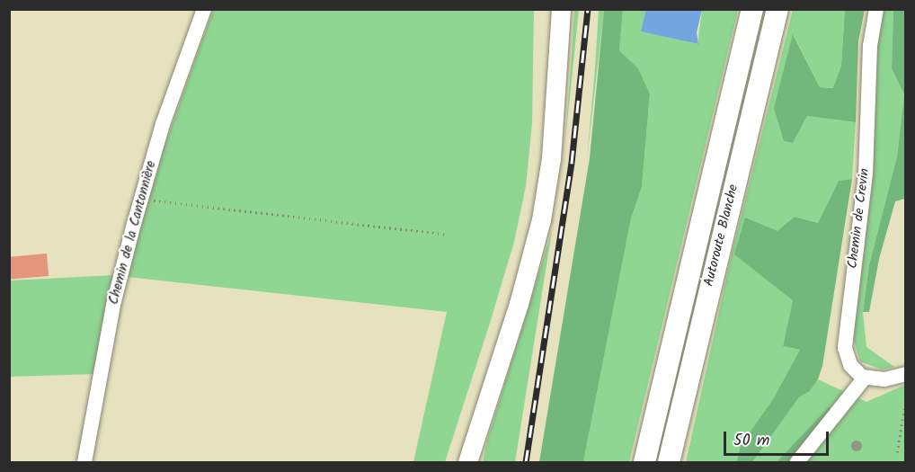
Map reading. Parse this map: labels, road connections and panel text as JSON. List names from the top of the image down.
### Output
{
  "streets": {
    "highway": ["Autoroute Blanche"],
    "street": ["Chemin de Crevin", "Chemin de la Cantonnière"]
  },
  "scale_bar": "50 m"
}
